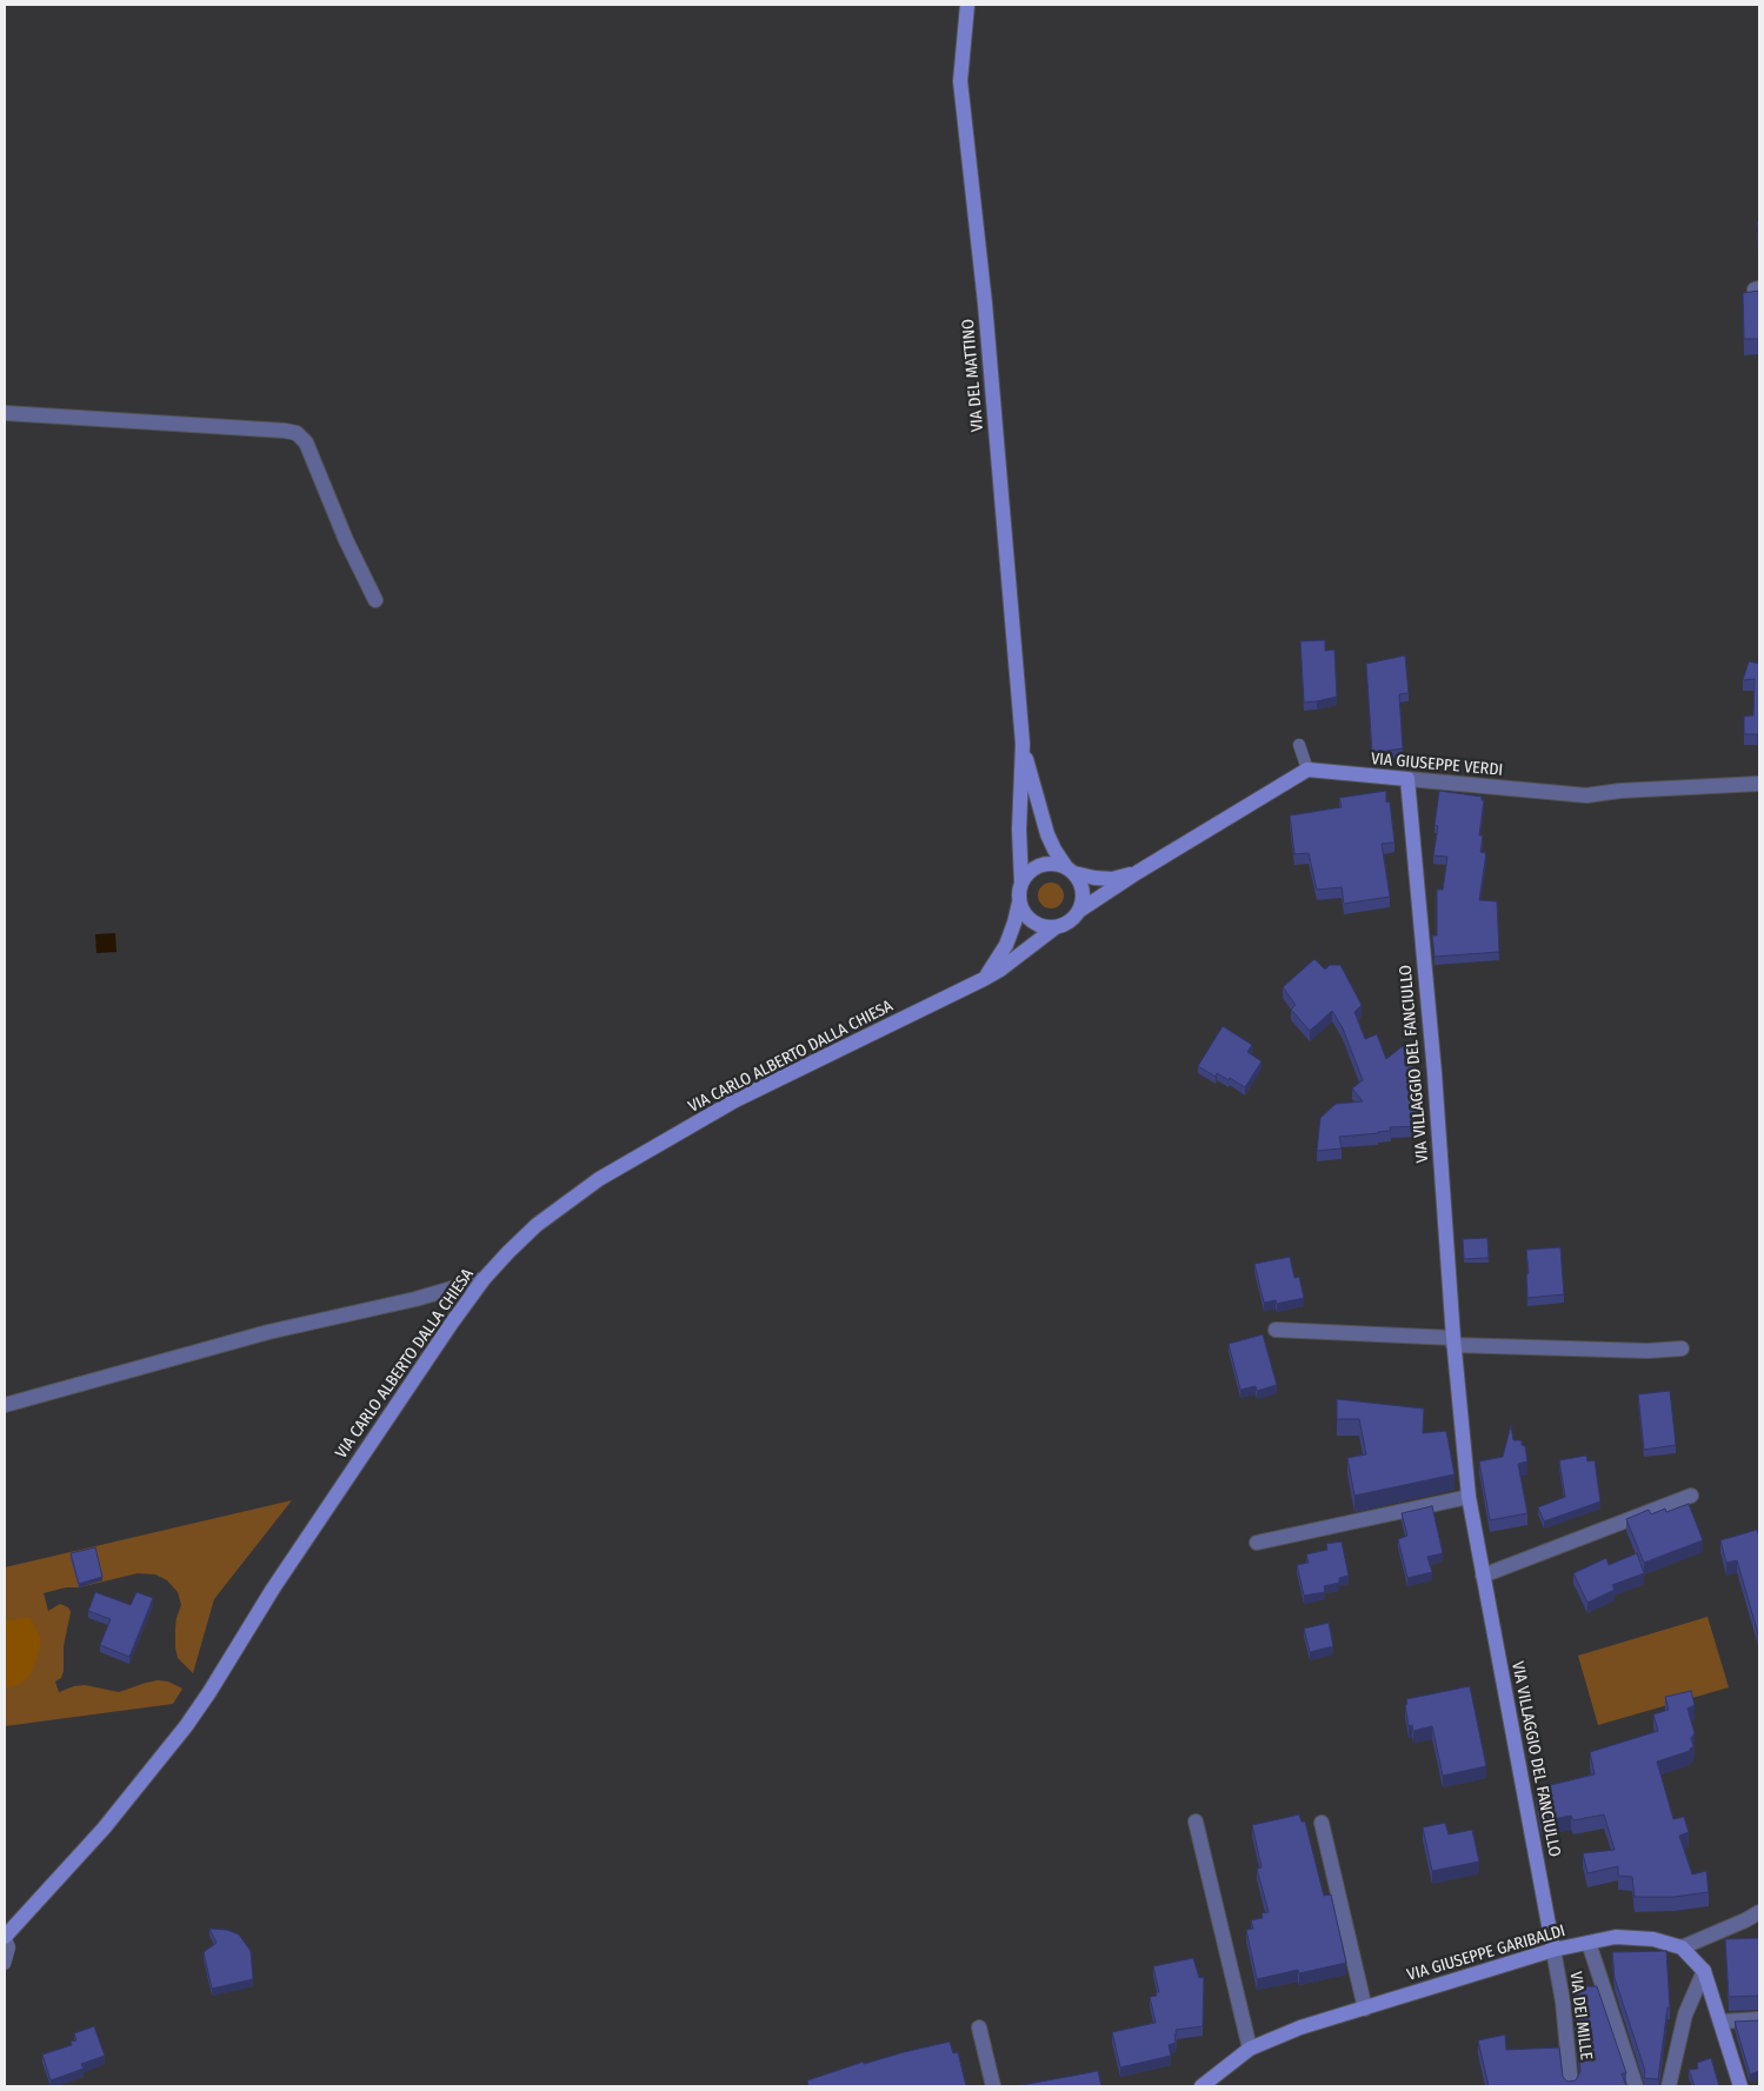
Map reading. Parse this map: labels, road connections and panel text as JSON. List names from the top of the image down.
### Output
{
  "streets": {
    "main road": [
      "VIA DEL MATTINO",
      "VIA GIUSEPPE VERDI",
      "VIA CARLO ALBERTO DALLA CHIESA",
      "VIA VILLAGGIO DEL FANCIULLO",
      "VIA GIUSEPPE GARIBALDI"
    ],
    "street": ["VIA DEI MILLE"]
  },
  "crossings": [
    ["VIA DEL MATTINO", "VIA CARLO ALBERTO DALLA CHIESA"],
    ["VIA GIUSEPPE VERDI", "VIA VILLAGGIO DEL FANCIULLO"],
    ["VIA VILLAGGIO DEL FANCIULLO", "VIA GIUSEPPE GARIBALDI"],
    ["VIA VILLAGGIO DEL FANCIULLO", "VIA DEI MILLE"],
    ["VIA GIUSEPPE GARIBALDI", "VIA DEI MILLE"]
  ]
}
